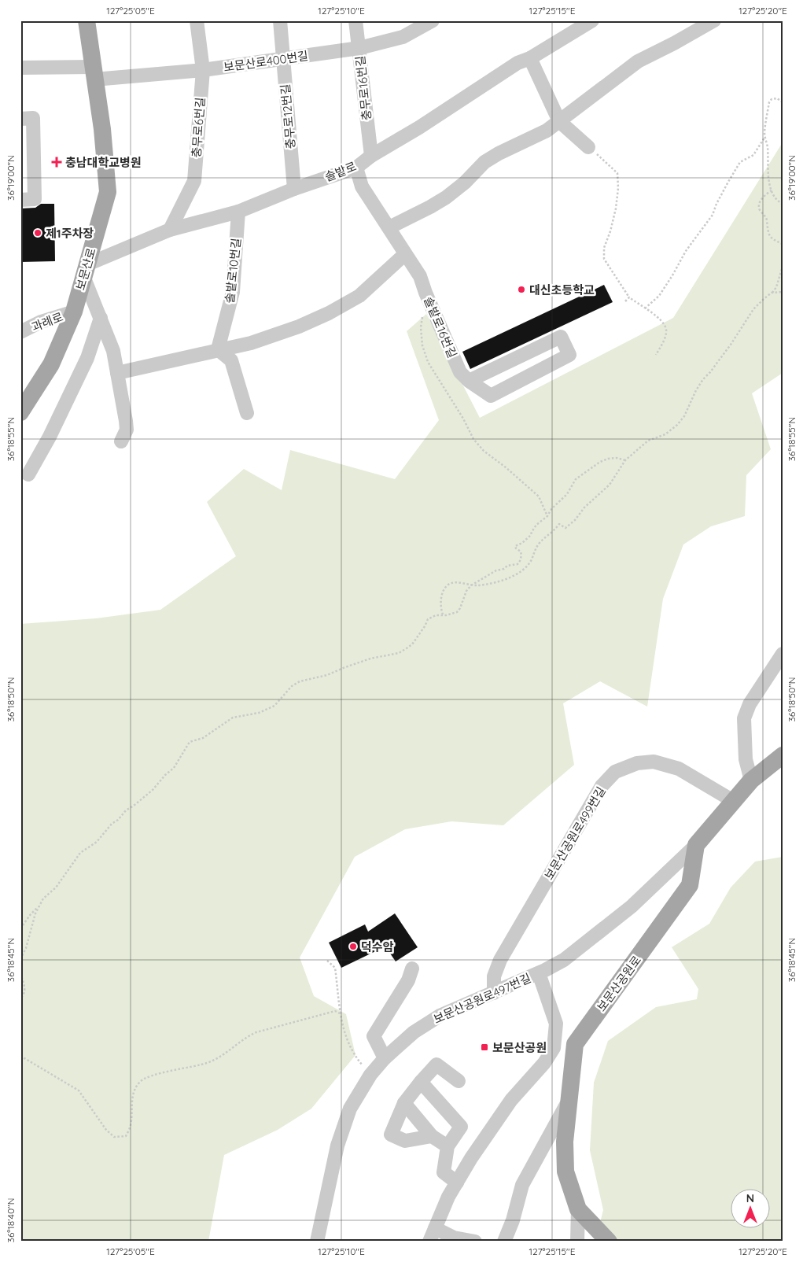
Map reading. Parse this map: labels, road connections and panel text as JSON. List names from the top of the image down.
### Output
{
  "streets": {
    "main road": ["보문산로", "보문산공원로"],
    "street": [
      "보문산로400번길",
      "충무로16번길",
      "충무로12번길",
      "충무로6번길",
      "솔밭로",
      "솔밭로10번길",
      "과례로",
      "솔밭로16번길",
      "보문산공원로499번길",
      "보문산공원로497번길"
    ]
  },
  "crossings": [
    ["보문산로400번길", "충무로16번길"],
    ["보문산로400번길", "충무로12번길"],
    ["보문산로400번길", "충무로6번길"],
    ["보문산로400번길", "보문산로"],
    ["충무로16번길", "솔밭로"],
    ["충무로12번길", "솔밭로"],
    ["충무로6번길", "솔밭로"],
    ["솔밭로", "보문산로"],
    ["솔밭로", "솔밭로10번길"],
    ["솔밭로", "솔밭로16번길"],
    ["보문산로", "과례로"],
    ["보문산공원로499번길", "보문산공원로497번길"],
    ["보문산공원로", "보문산공원로497번길"]
  ],
  "places": {
    "health": ["충남대학교병원"],
    "other": ["제1주차장", "대신초등학교", "덕수암"],
    "transit": ["보문산공원"]
  },
  "north": "top",
  "coordinates": [
    "127°25'05\"E",
    "127°25'10\"E",
    "127°25'15\"E",
    "127°25'20\"E",
    "36°19'00\"N",
    "36°18'55\"N",
    "36°18'50\"N",
    "36°18'45\"N",
    "36°18'40\"N"
  ]
}
